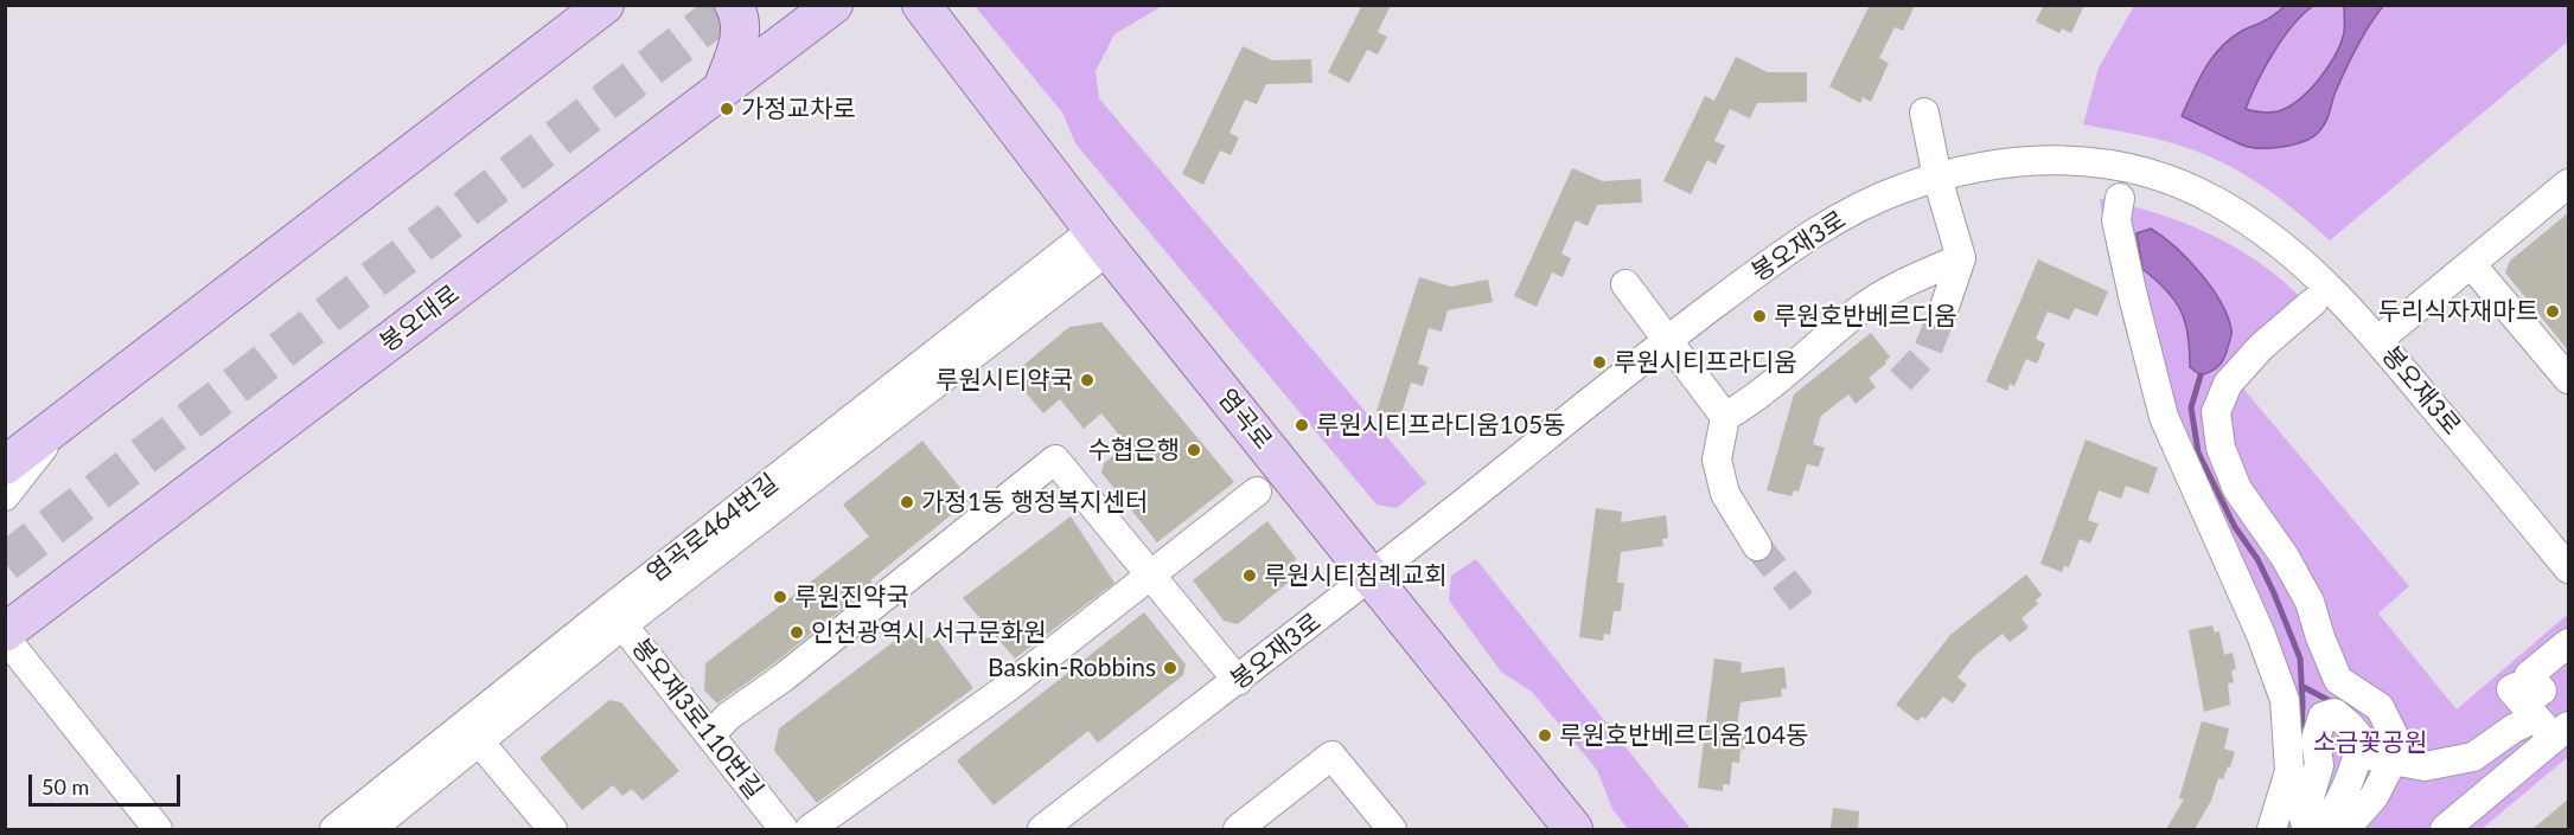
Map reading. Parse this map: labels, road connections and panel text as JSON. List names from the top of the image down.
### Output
{
  "streets": {
    "main road": ["봉오대로", "염곡로"],
    "street": ["봉오재3로", "염곡로464번길", "봉오재3로110번길"]
  },
  "crossings": [
    ["봉오재3로", "염곡로"],
    ["염곡로", "염곡로464번길"],
    ["염곡로464번길", "봉오재3로110번길"]
  ],
  "parks": ["소금꽃공원"],
  "places": [
    "가정교차로",
    "두리식자재마트",
    "루원호반베르디움",
    "루원시티프라디움",
    "루원시티약국",
    "루원시티프라디움105동",
    "수협은행",
    "가정1동 행정복지센터",
    "루원시티침례교회",
    "루원진약국",
    "인천광역시 서구문화원",
    "Baskin-Robbins",
    "루원호반베르디움104동"
  ],
  "scale_bar": "50 m"
}
